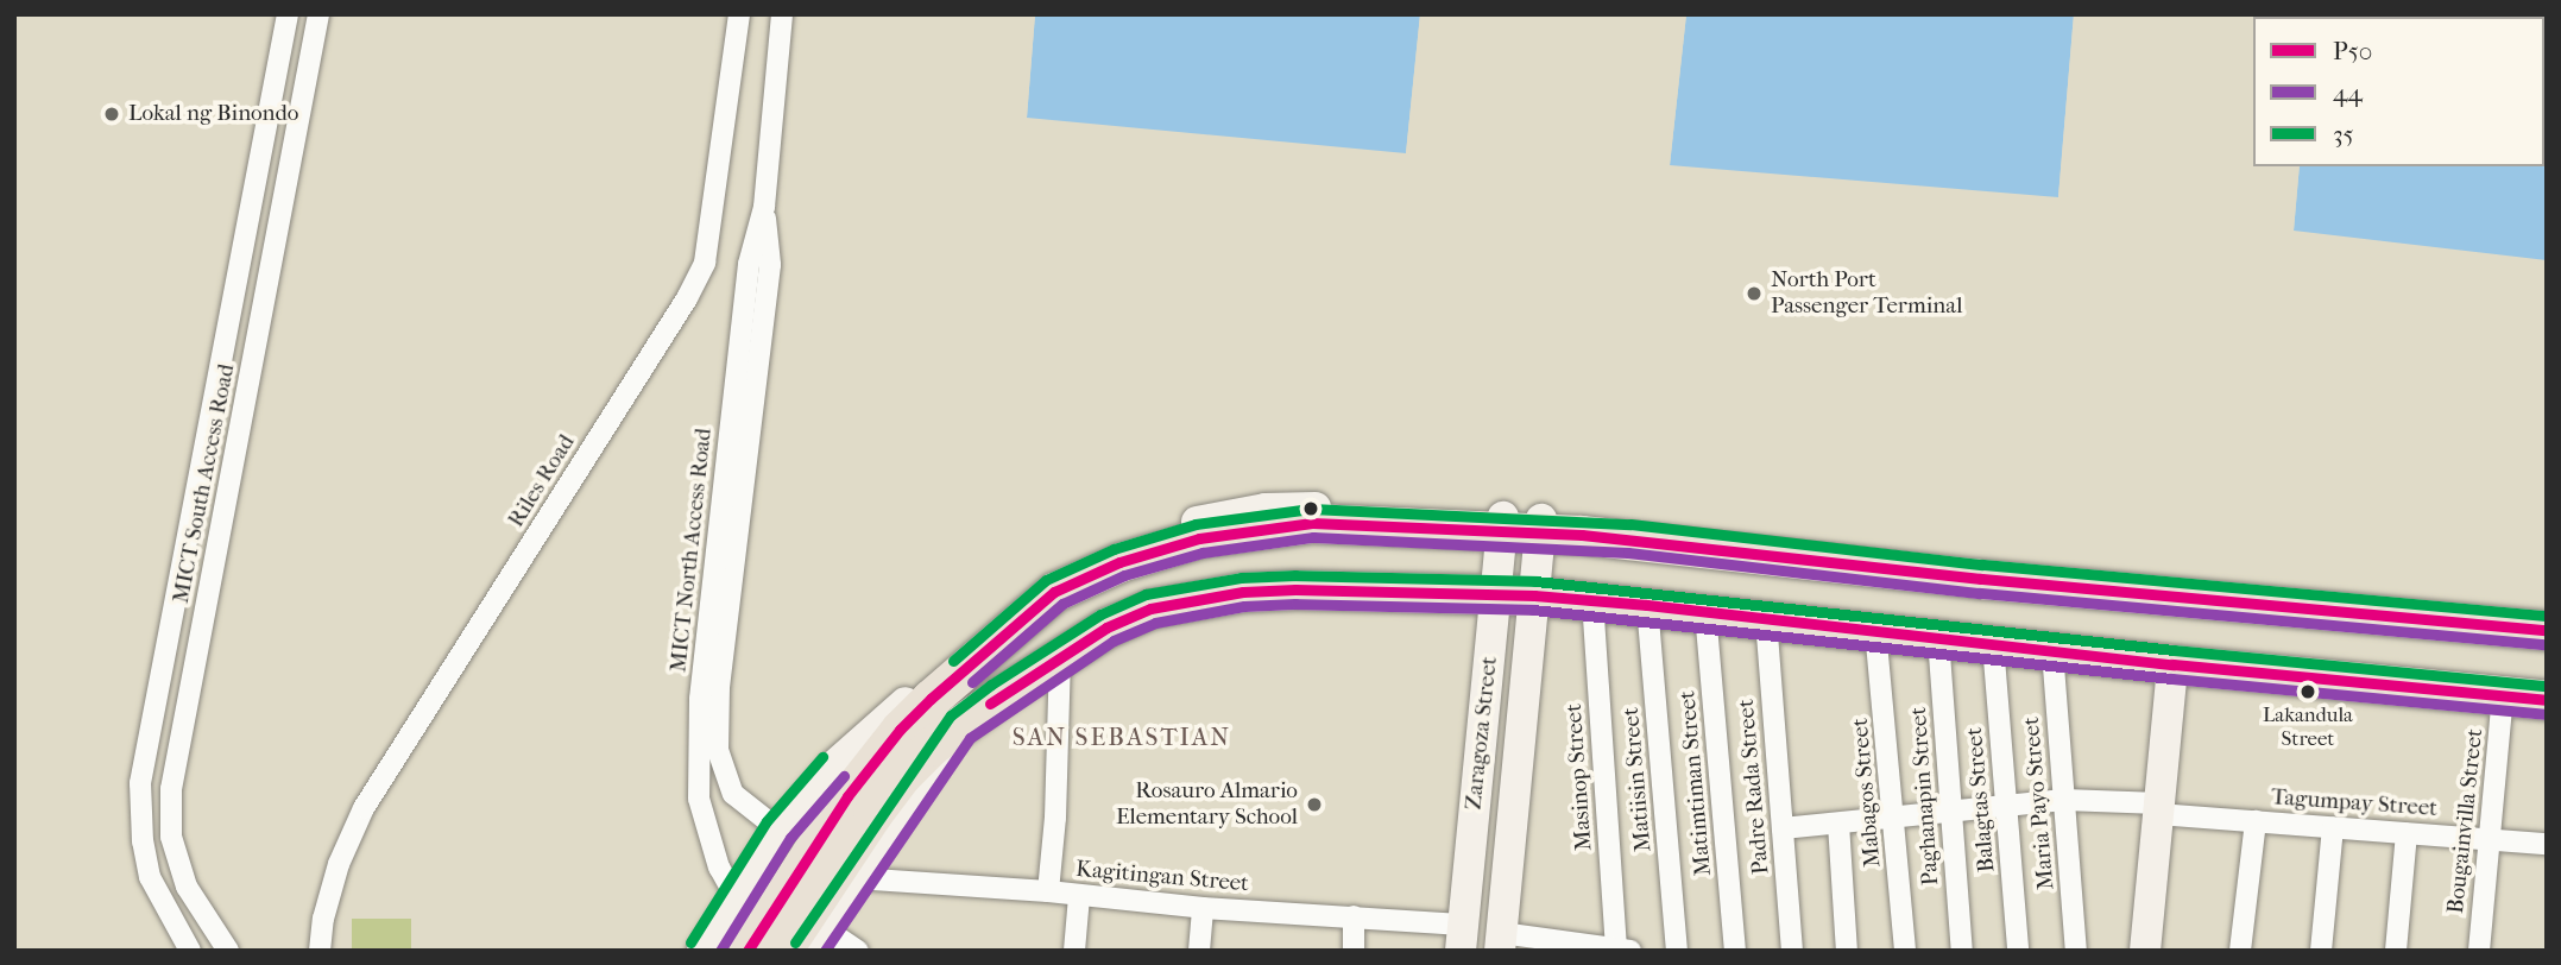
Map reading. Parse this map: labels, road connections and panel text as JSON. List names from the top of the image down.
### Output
{
  "streets": {
    "main road": ["Zaragoza Street"],
    "street": [
      "Riles Road",
      "MICT South Access Road",
      "MICT North Access Road",
      "Masinop Street",
      "Matiisin Street",
      "Matimtiman Street",
      "Padre Rada Street",
      "Mabagos Street",
      "Paghanapin Street",
      "Balagtas Street",
      "Maria Payo Street",
      "Tagumpay Street",
      "Bougainvilla Street",
      "Kagitingan Street"
    ]
  },
  "crossings": [
    ["Zaragoza Street", "Kagitingan Street"],
    ["Padre Rada Street", "Tagumpay Street"],
    ["Mabagos Street", "Tagumpay Street"],
    ["Paghanapin Street", "Tagumpay Street"],
    ["Balagtas Street", "Tagumpay Street"],
    ["Maria Payo Street", "Tagumpay Street"],
    ["Tagumpay Street", "Bougainvilla Street"]
  ],
  "districts": ["SAN SEBASTIAN"],
  "places": [
    "Lokal ng Binondo",
    "North Port Passenger Terminal",
    "Lakandula Street",
    "Rosauro Almario Elementary School"
  ],
  "lines": ["transit line 35", "transit line P50", "transit line 44"],
  "legend": ["P50", "44", "35"]
}
